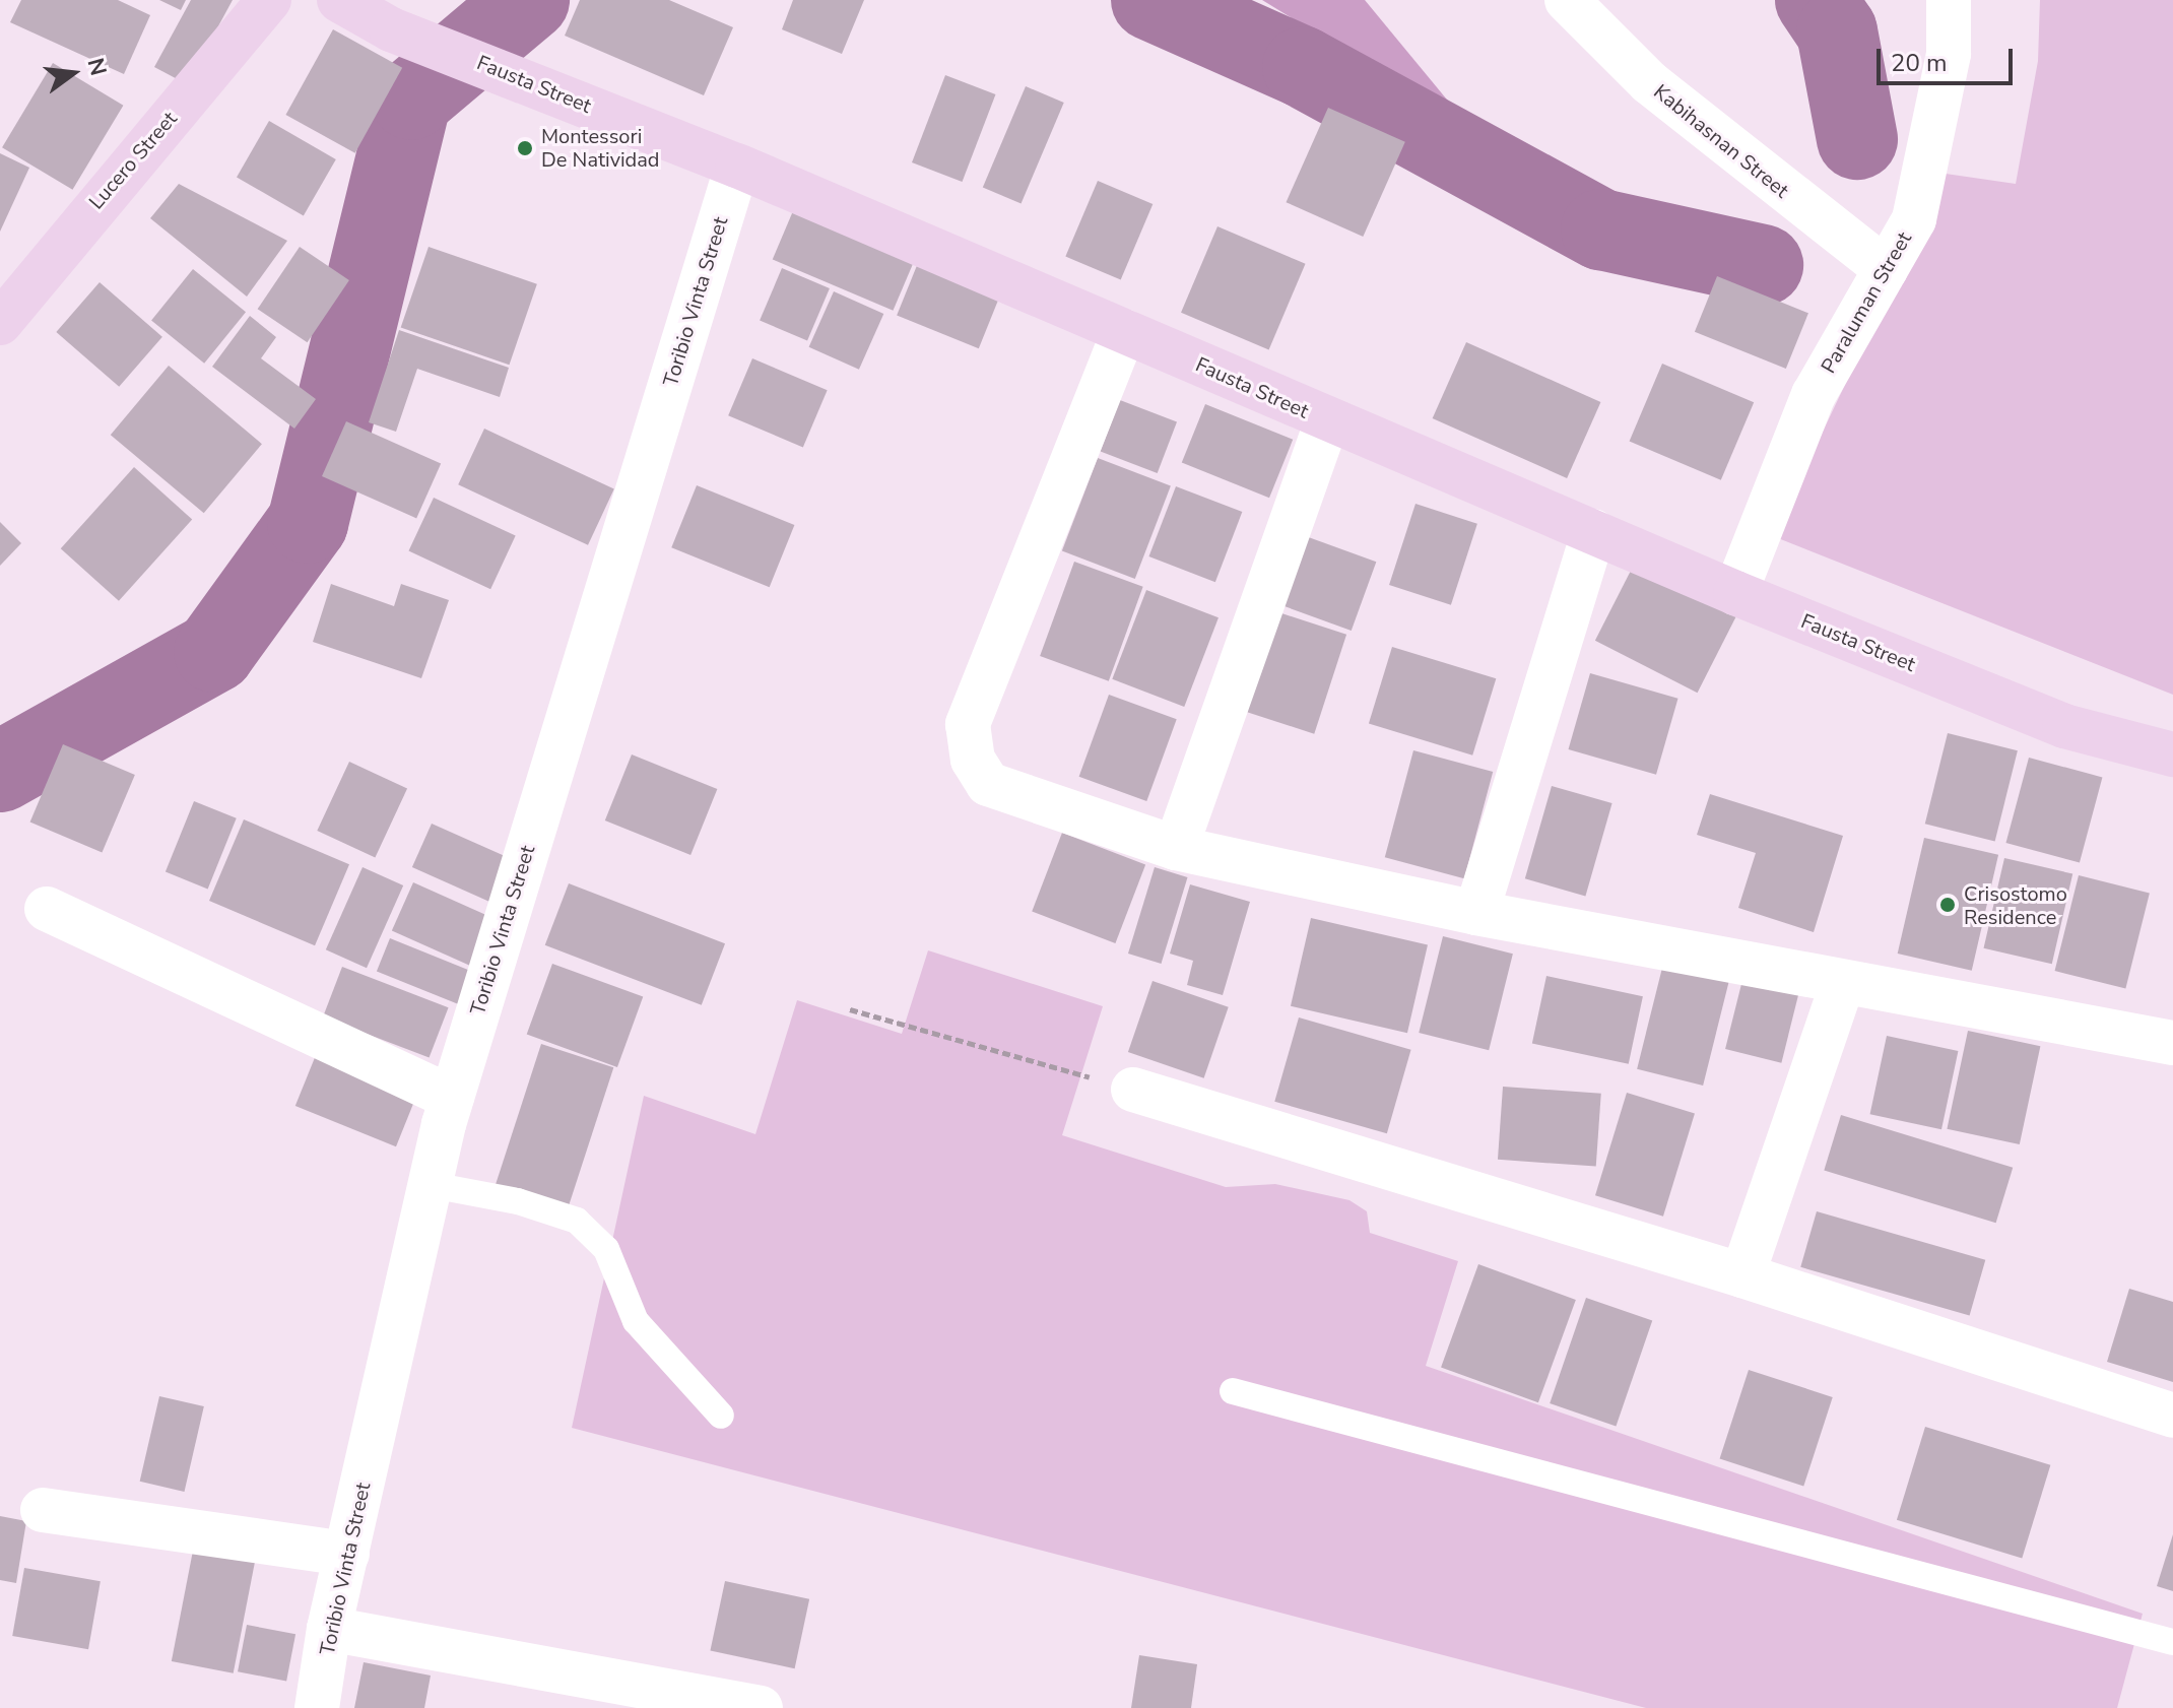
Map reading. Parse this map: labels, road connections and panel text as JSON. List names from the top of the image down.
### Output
{
  "streets": {
    "street": [
      "Fausta Street",
      "Kabihasnan Street",
      "Lucero Street",
      "Toribio Vinta Street",
      "Paraluman Street"
    ]
  },
  "crossings": [
    ["Fausta Street", "Toribio Vinta Street"],
    ["Fausta Street", "Paraluman Street"],
    ["Kabihasnan Street", "Paraluman Street"]
  ],
  "places": ["Montessori De Natividad", "Crisostomo Residence"],
  "scale_bar": "20 m",
  "north": "right"
}
